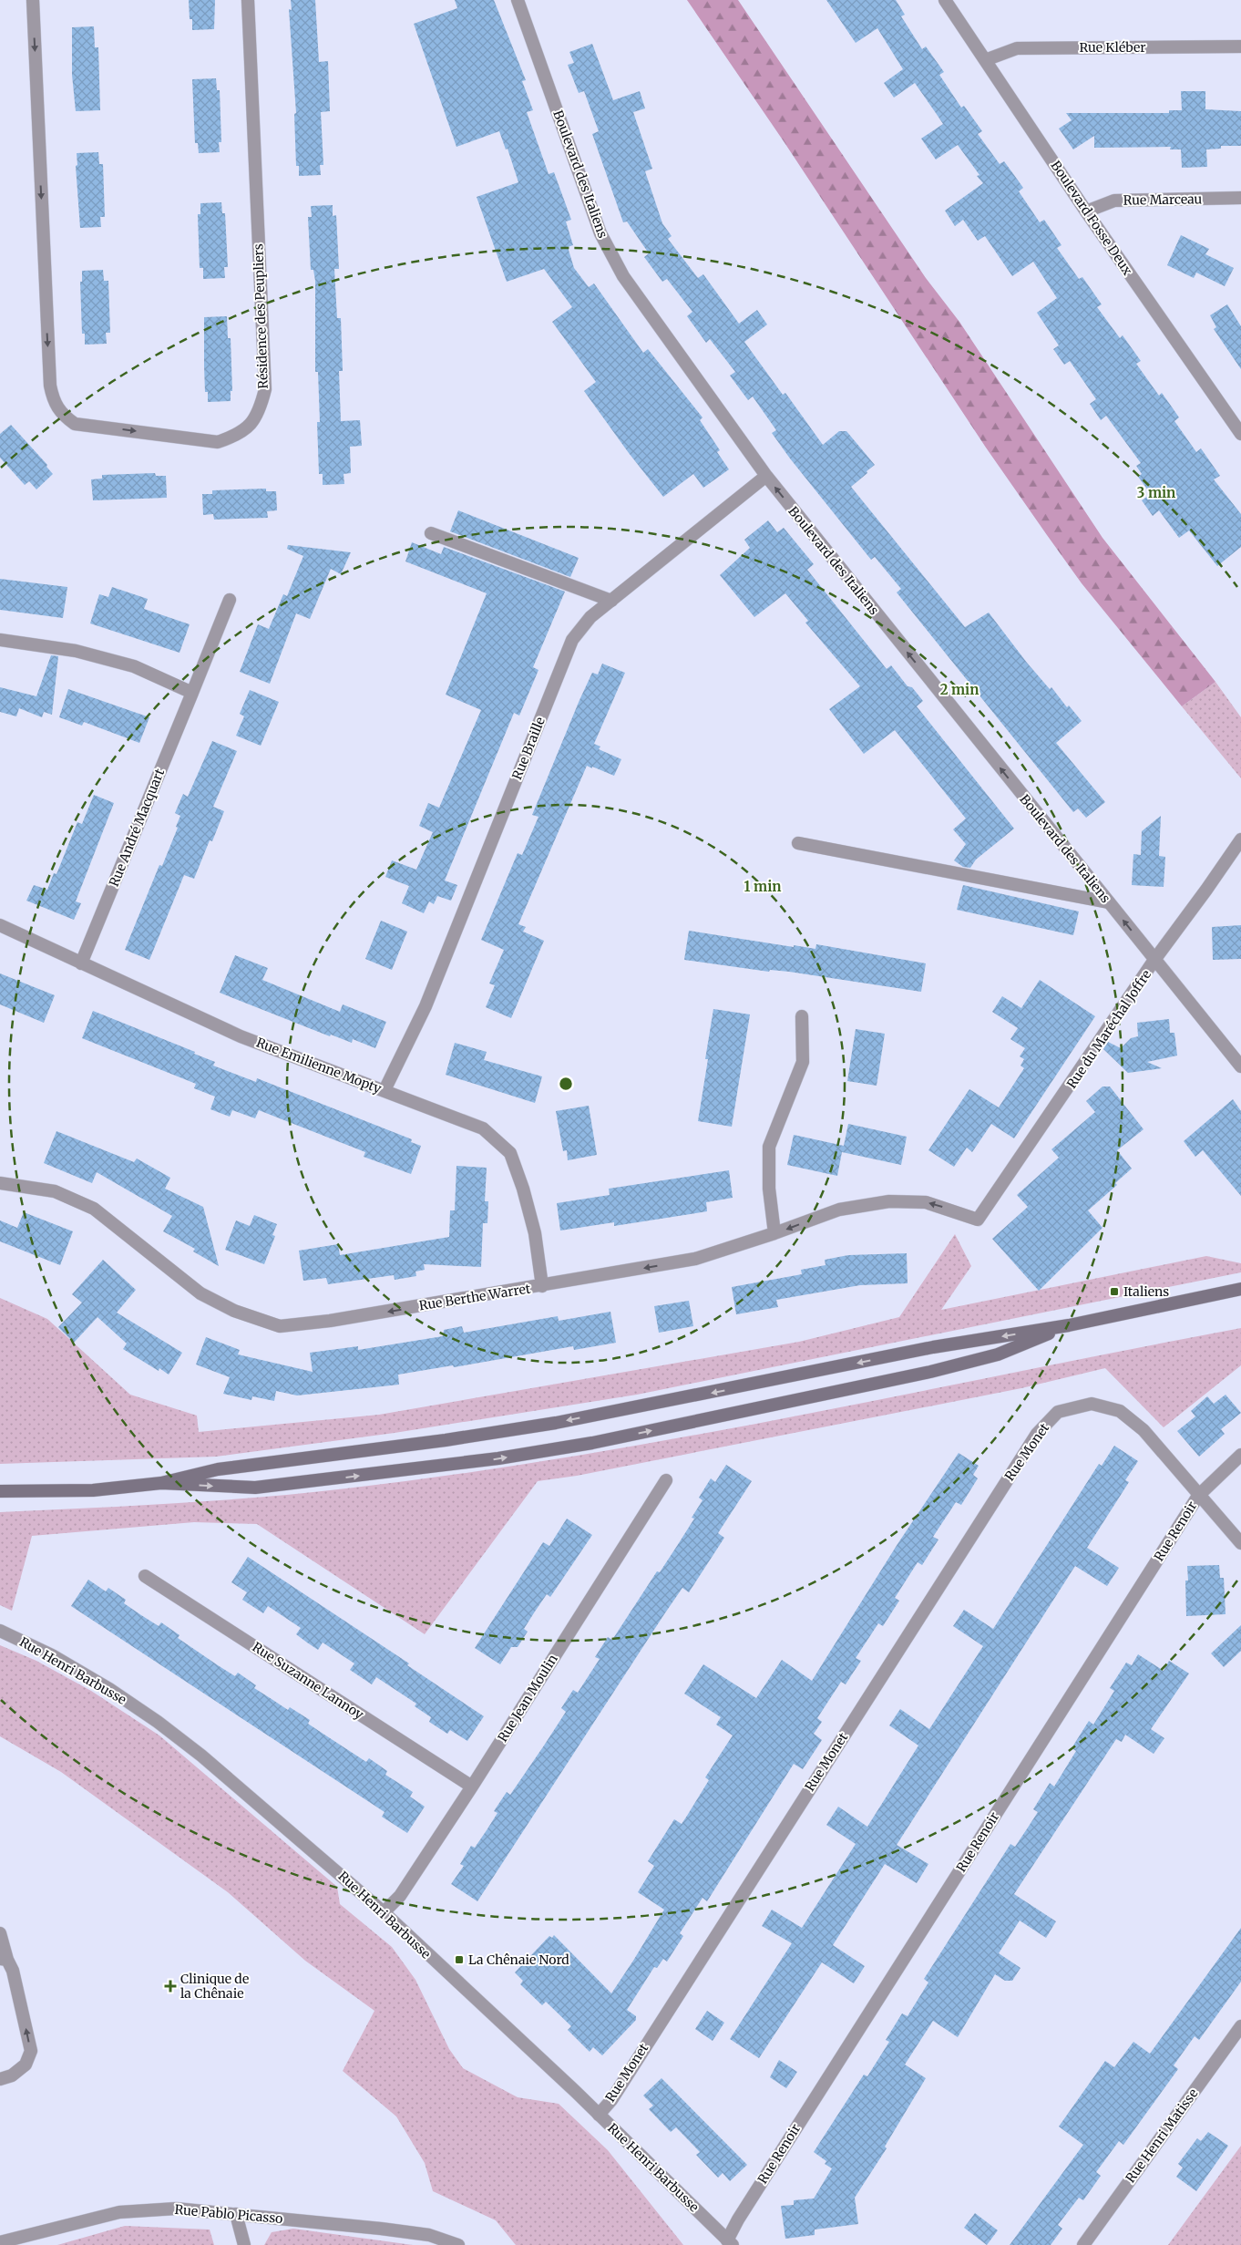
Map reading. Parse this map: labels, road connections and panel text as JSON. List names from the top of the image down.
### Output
{
  "streets": {
    "street": [
      "Rue Kléber",
      "Boulevard des Italiens",
      "Rue Marceau",
      "Boulevard Fosse Deux",
      "Résidence des Peupliers",
      "Rue Braille",
      "Rue André Macquart",
      "Rue du Maréchal Joffre",
      "Rue Emilienne Mopty",
      "Rue Berthe Warret",
      "Rue Monet",
      "Rue Renoir",
      "Rue Henri Barbusse",
      "Rue Suzanne Lannoy",
      "Rue Jean Moulin",
      "Rue Henri Matisse",
      "Rue Pablo Picasso"
    ]
  },
  "crossings": [
    ["Rue Kléber", "Boulevard Fosse Deux"],
    ["Boulevard des Italiens", "Rue Braille"],
    ["Boulevard des Italiens", "Rue du Maréchal Joffre"],
    ["Rue Marceau", "Boulevard Fosse Deux"],
    ["Rue Braille", "Rue Emilienne Mopty"],
    ["Rue André Macquart", "Rue Emilienne Mopty"],
    ["Rue du Maréchal Joffre", "Rue Berthe Warret"],
    ["Rue Emilienne Mopty", "Rue Berthe Warret"],
    ["Rue Monet", "Rue Renoir"],
    ["Rue Monet", "Rue Henri Barbusse"],
    ["Rue Renoir", "Rue Henri Barbusse"],
    ["Rue Henri Barbusse", "Rue Jean Moulin"],
    ["Rue Suzanne Lannoy", "Rue Jean Moulin"]
  ],
  "one_way": ["Boulevard des Italiens", "Rue Berthe Warret"],
  "places": {
    "transit": ["Italiens", "La Chênaie Nord"],
    "health": ["Clinique de la Chênaie"]
  },
  "rings": ["3 min", "2 min", "1 min"]
}
